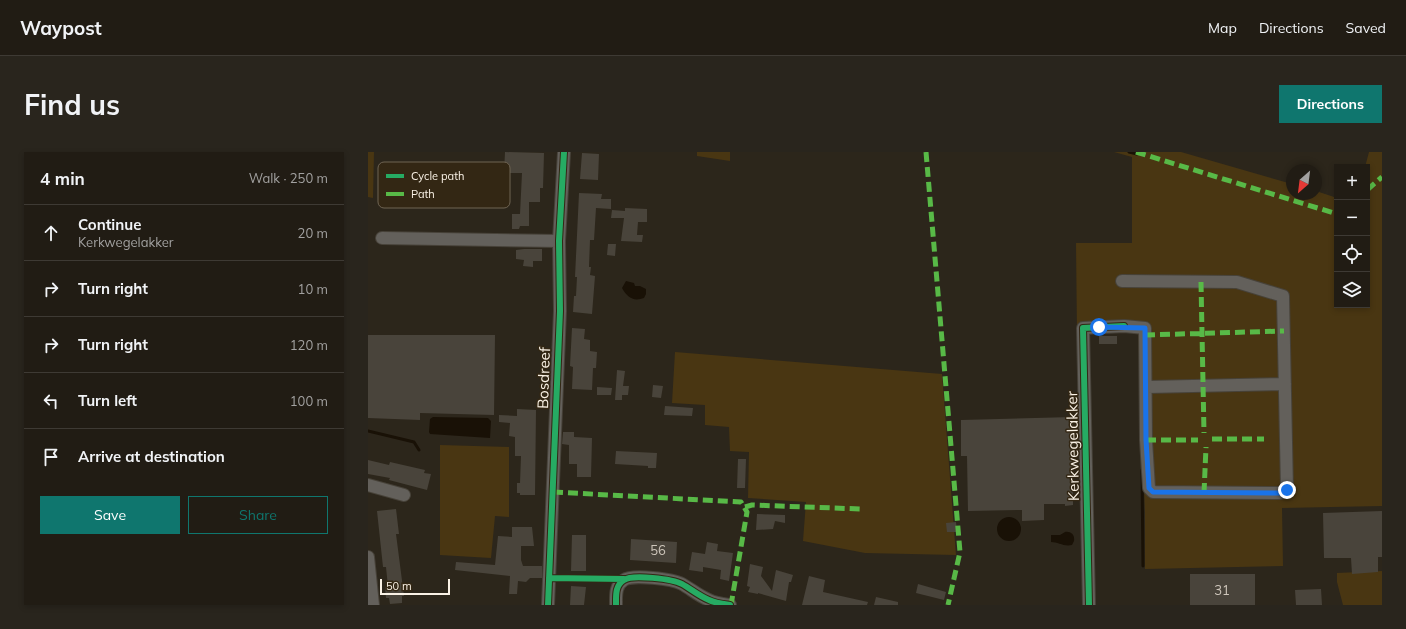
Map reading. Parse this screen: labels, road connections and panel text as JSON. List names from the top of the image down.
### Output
{
  "streets": {
    "street": ["Bosdreef", "Kerkwegelakker"]
  },
  "house_numbers": ["56", "31"],
  "legend": ["Cycle path", "Path"],
  "scale_bar": "50 m",
  "north": "bottom left",
  "page": {
    "header": "Waypost",
    "nav": ["Map", "Directions", "Saved"],
    "buttons": [
      "Directions",
      ["Save", "Share"]
    ],
    "title": "Find us",
    "heading": ["4 min", "Walk · 250 m"],
    "map_buttons": ["+", "−"],
    "list": [
      ["Continue", "Kerkwegelakker", "20 m"],
      ["Turn right", "10 m"],
      ["Turn right", "120 m"],
      ["Turn left", "100 m"],
      "Arrive at destination"
    ],
    "scale": "50 m"
  }
}
